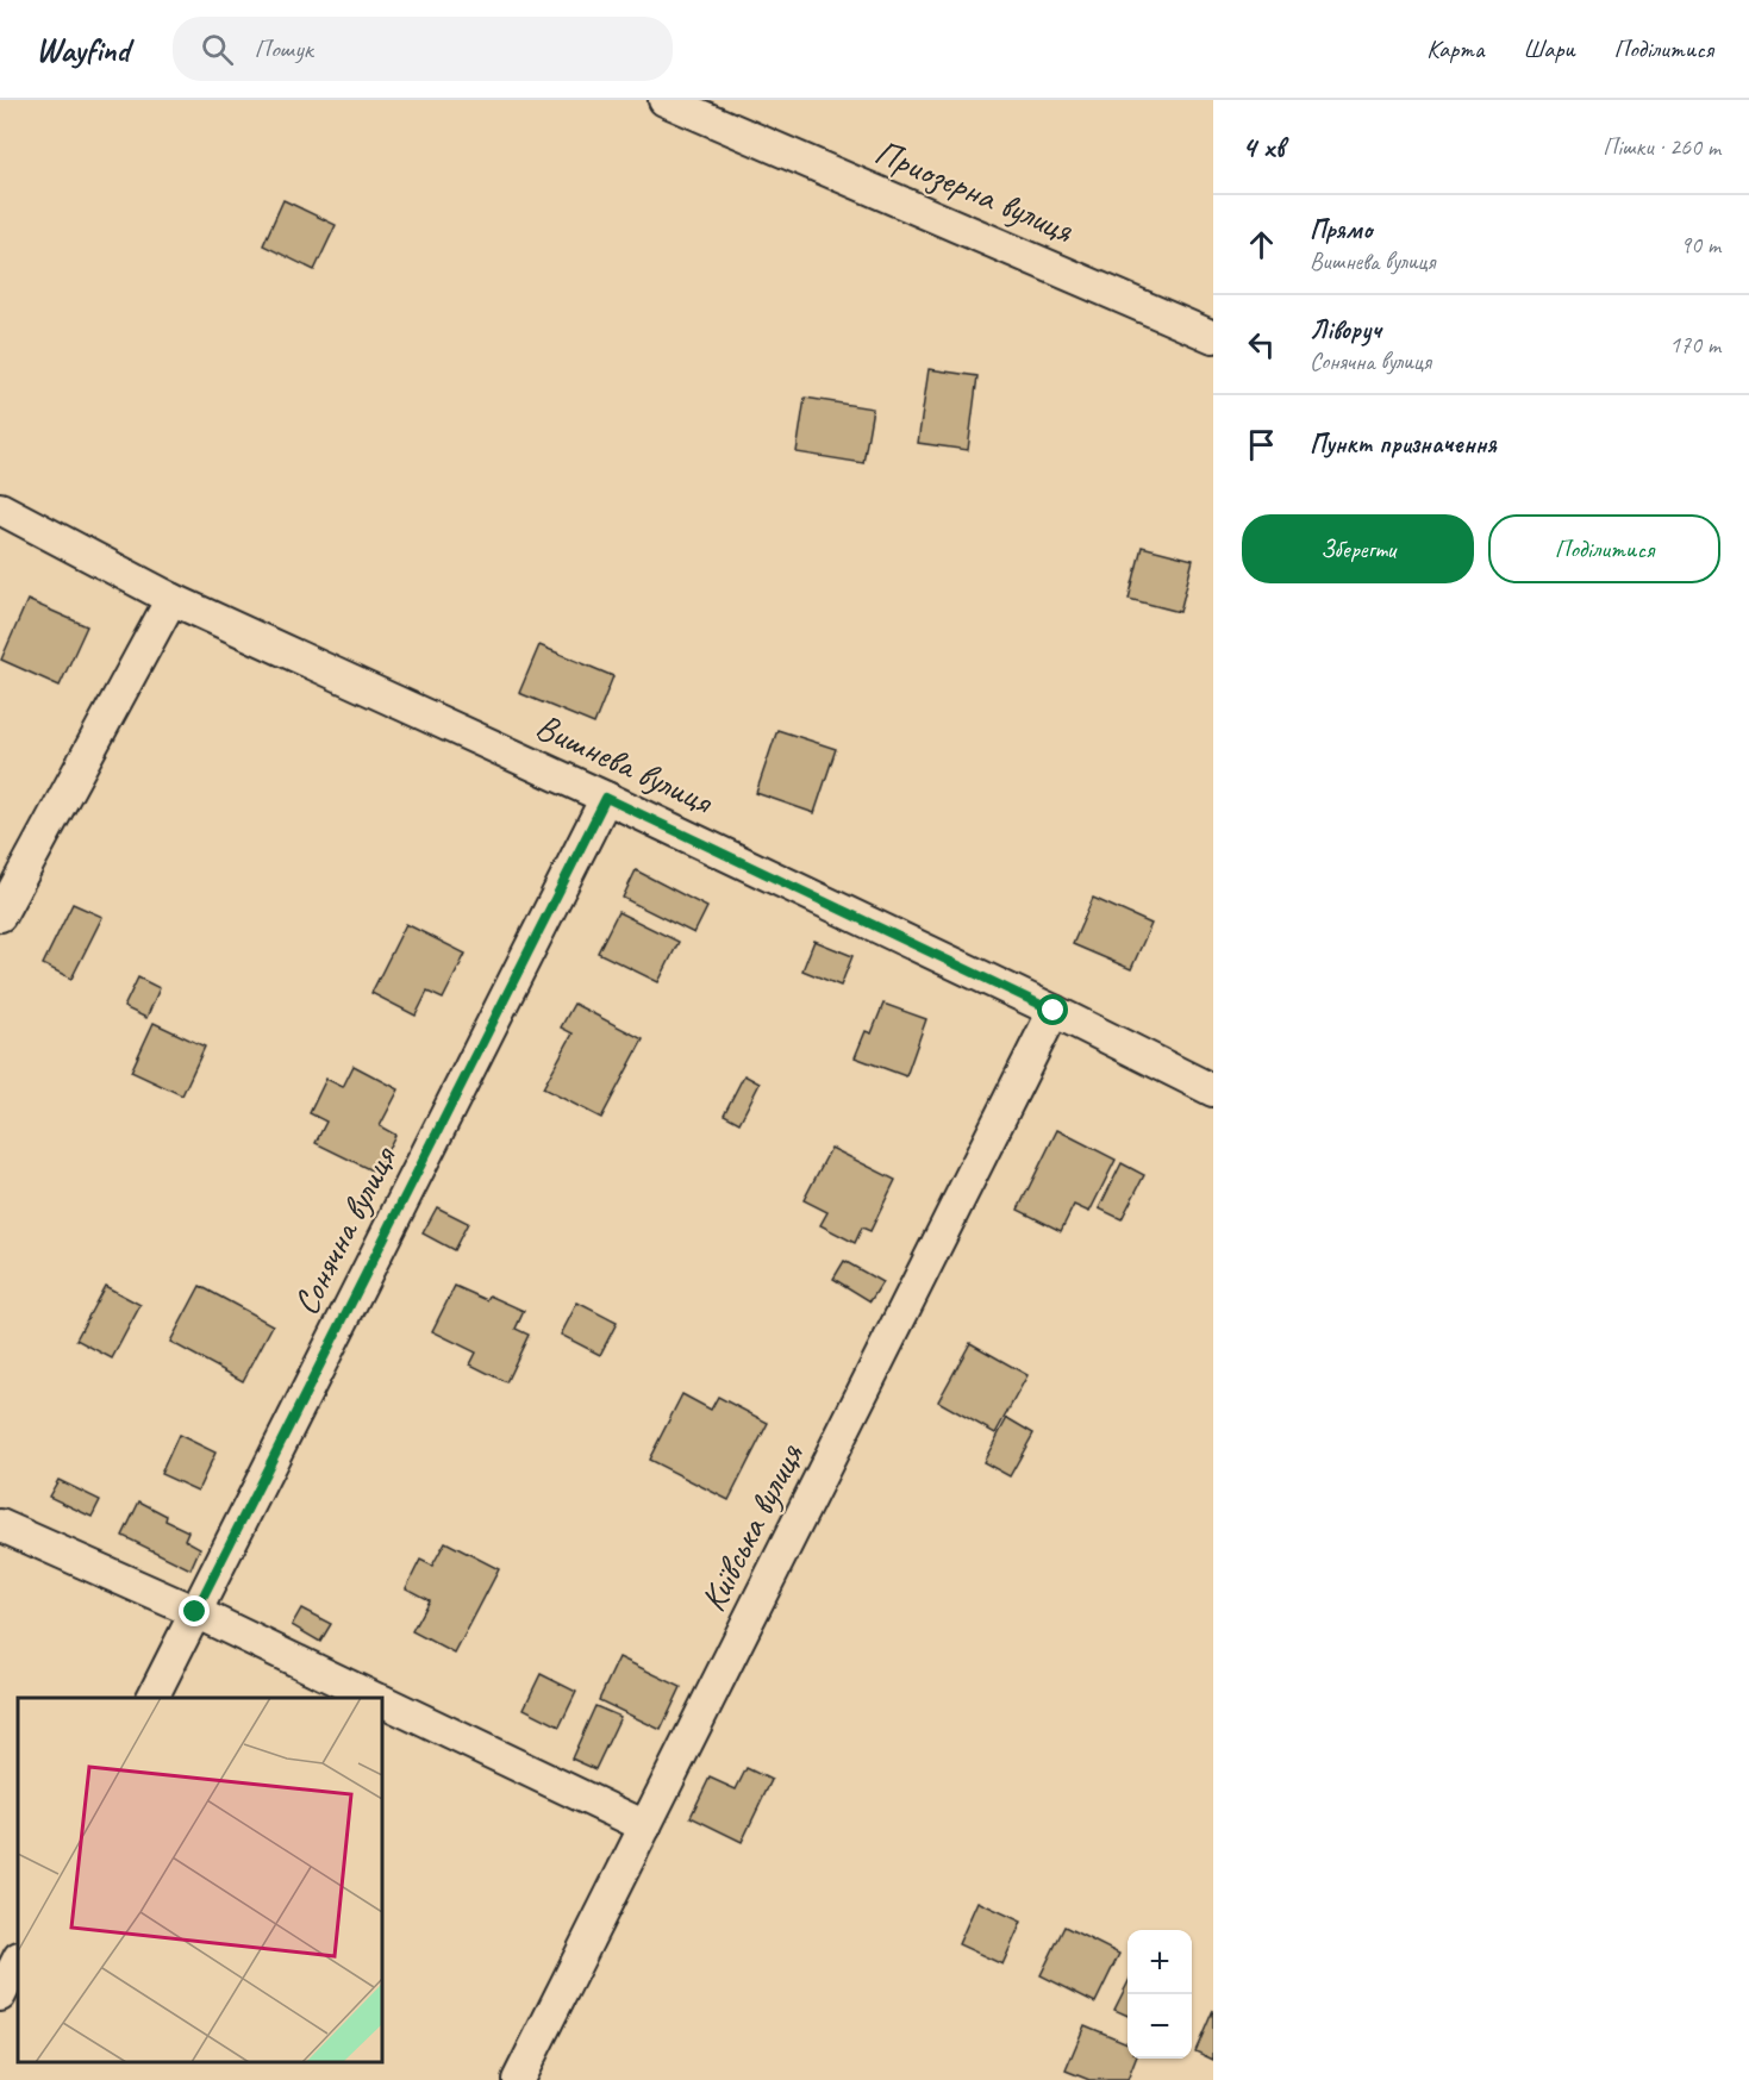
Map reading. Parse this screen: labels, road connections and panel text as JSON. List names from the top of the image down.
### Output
{
  "streets": {
    "street": [
      "Приозерна вулиця",
      "Вишнева вулиця",
      "Сонячна вулиця",
      "Київська вулиця"
    ]
  },
  "crossings": [
    ["Вишнева вулиця", "Сонячна вулиця"],
    ["Вишнева вулиця", "Київська вулиця"]
  ],
  "page": {
    "header": "Wayfind",
    "search": "Пошук",
    "nav": ["Карта", "Шари", "Поділитися"],
    "heading": ["4 хв", "Пішки · 260 m"],
    "list": [
      ["Прямо", "Вишнева вулиця", "90 m"],
      ["Ліворуч", "Сонячна вулиця", "170 m"],
      "Пункт призначення"
    ],
    "buttons": ["Зберегти", "Поділитися"],
    "map_buttons": ["+", "−"]
  }
}
